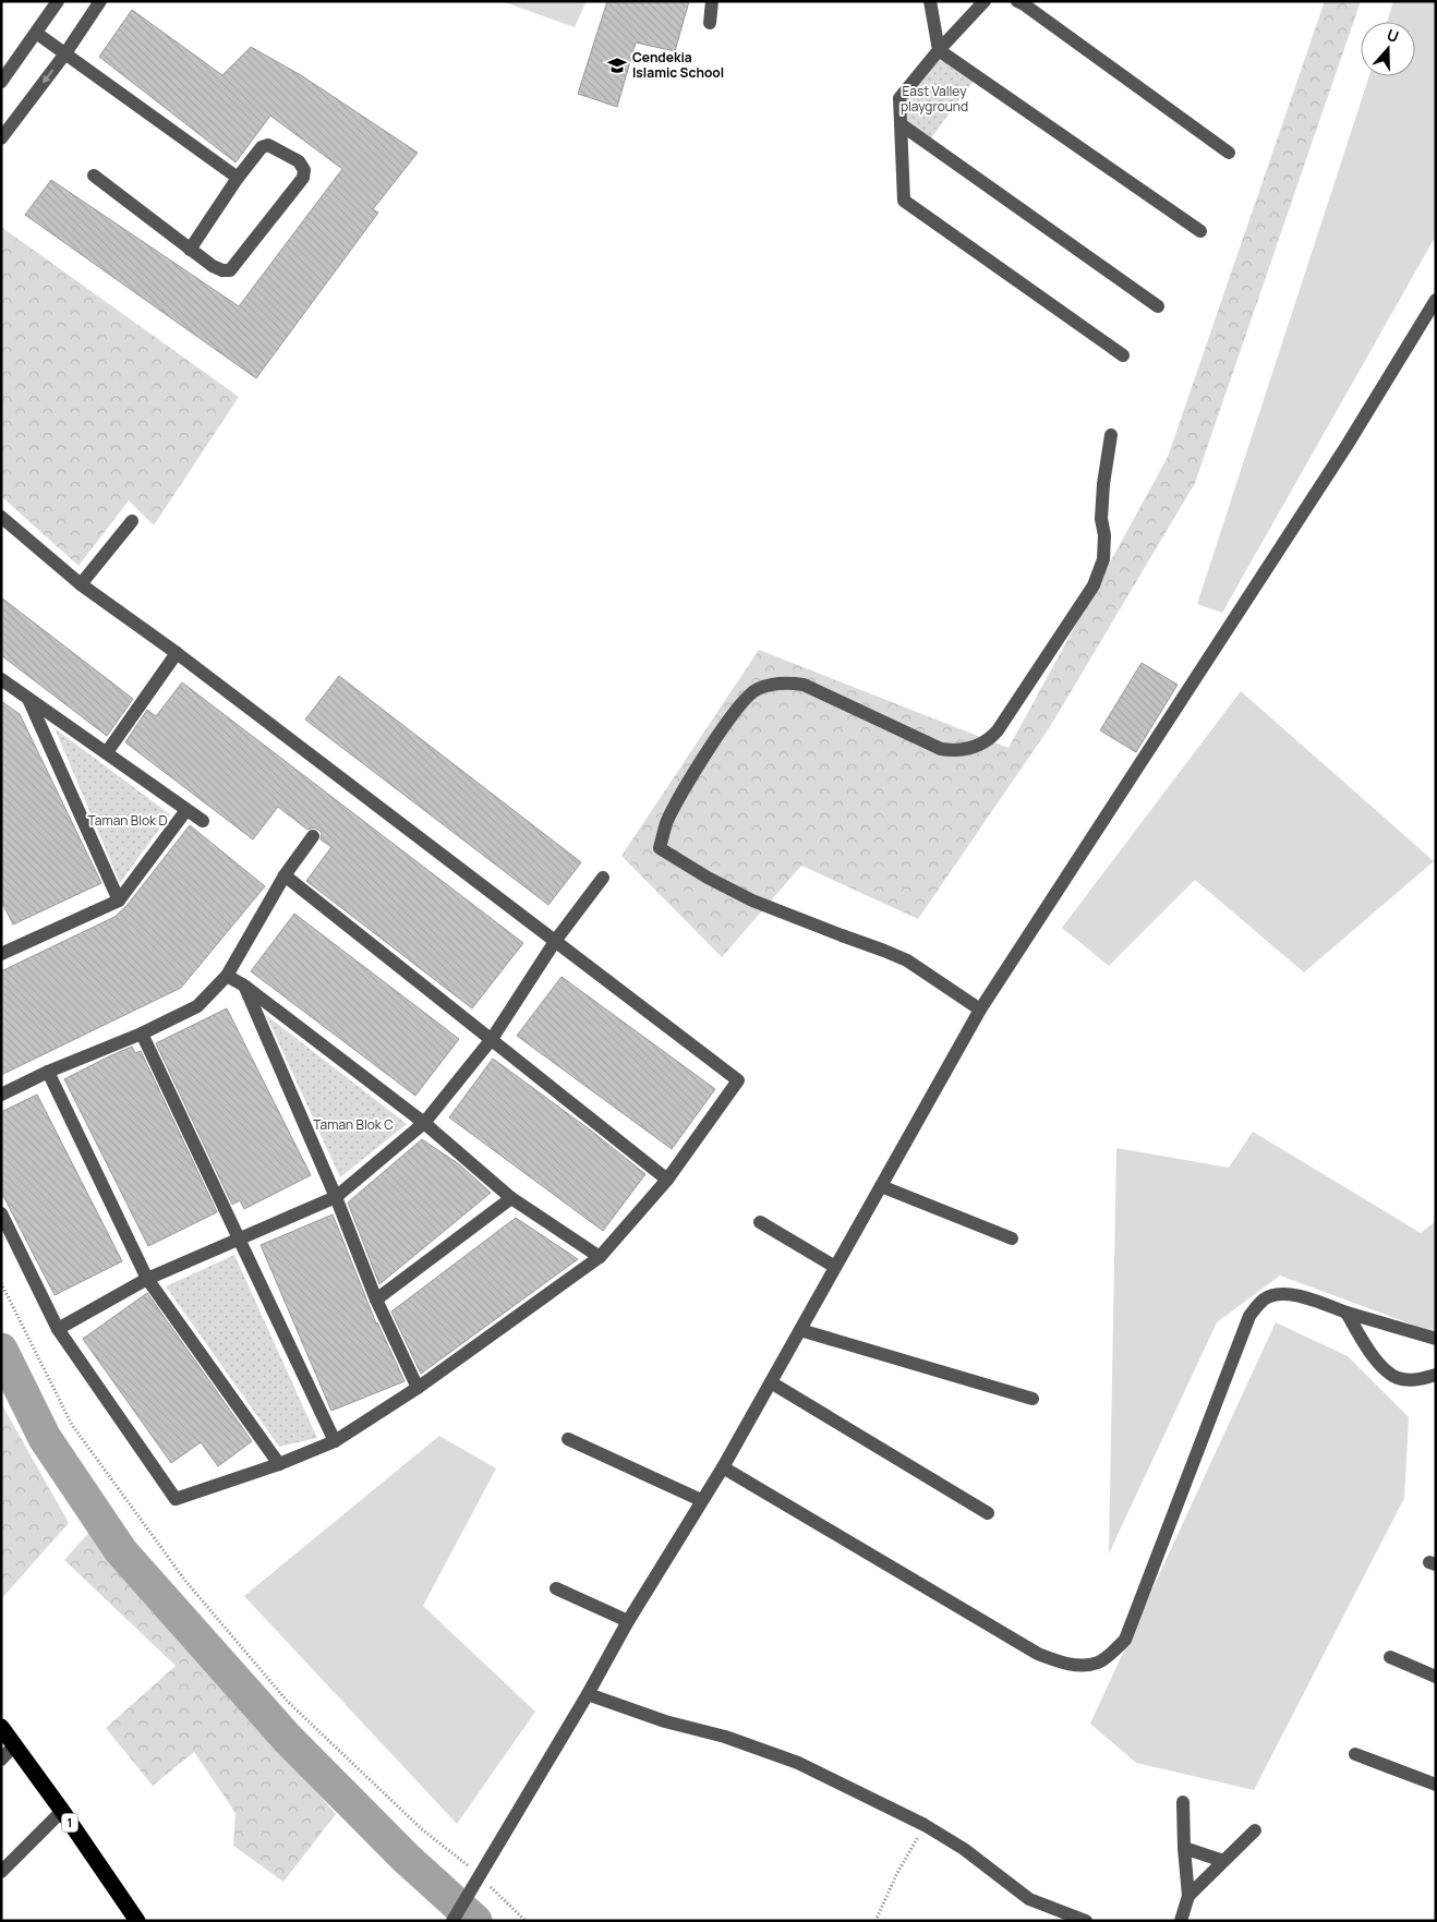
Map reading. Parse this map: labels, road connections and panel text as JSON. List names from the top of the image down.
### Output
{
  "streets": {
    "highway": ["1"]
  },
  "parks": ["East Valley playground", "Taman Blok D", "Taman Blok C"],
  "places": {
    "school or university": ["Cendekia Islamic School"]
  },
  "north": "top"
}
